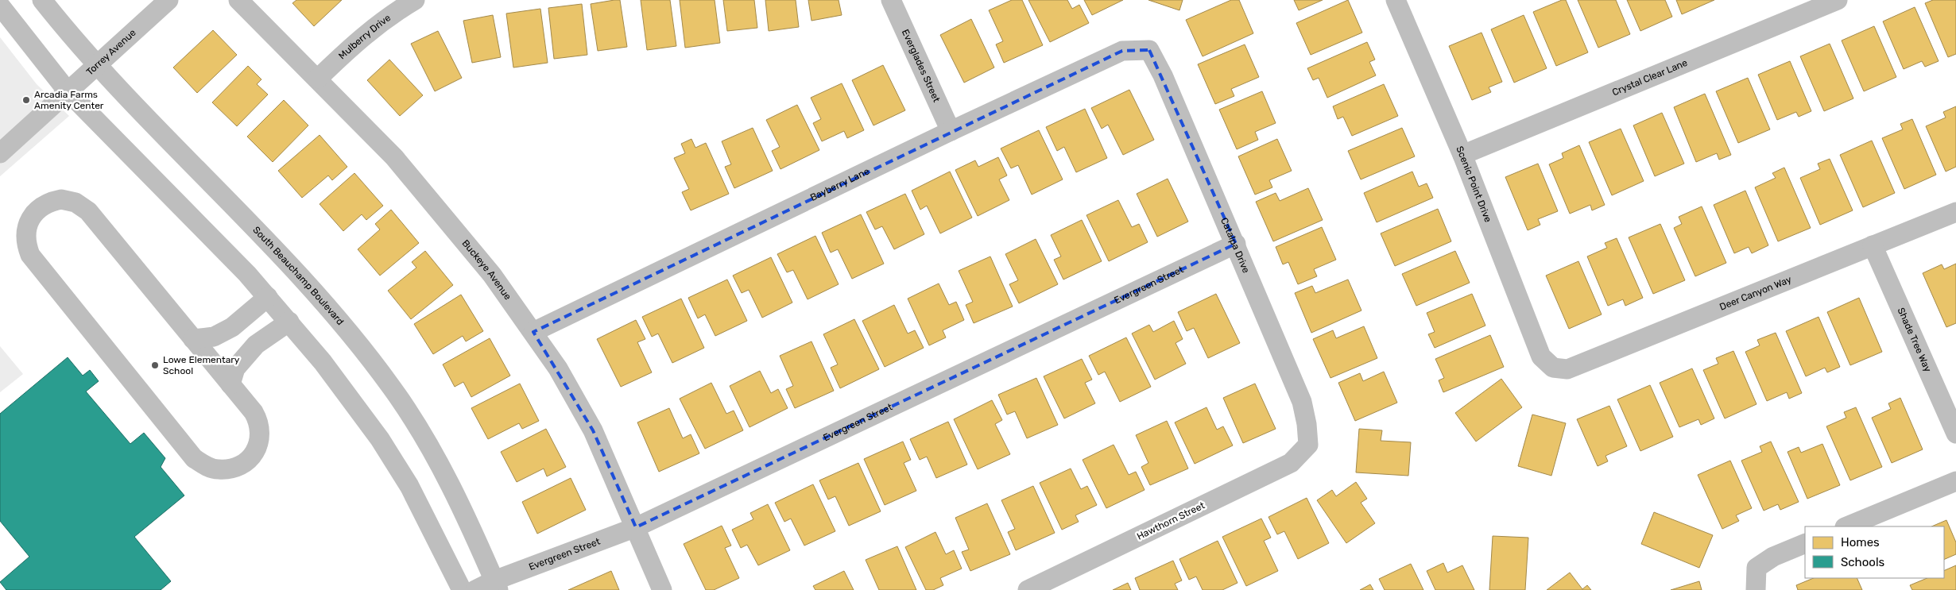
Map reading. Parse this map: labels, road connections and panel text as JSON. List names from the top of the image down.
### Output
{
  "streets": {
    "street": [
      "Mulberry Drive",
      "Torrey Avenue",
      "Everglades Street",
      "Crystal Clear Lane",
      "Scenic Point Drive",
      "Bayberry Lane",
      "Catalpa Drive",
      "Buckeye Avenue",
      "South Beauchamp Boulevard",
      "Evergreen Street",
      "Deer Canyon Way",
      "Shade Tree Way",
      "Hawthorn Street"
    ]
  },
  "crossings": [
    ["Mulberry Drive", "Buckeye Avenue"],
    ["Torrey Avenue", "South Beauchamp Boulevard"],
    ["Everglades Street", "Bayberry Lane"],
    ["Crystal Clear Lane", "Scenic Point Drive"],
    ["Scenic Point Drive", "Deer Canyon Way"],
    ["Bayberry Lane", "Catalpa Drive"],
    ["Bayberry Lane", "Buckeye Avenue"],
    ["Catalpa Drive", "Evergreen Street"],
    ["Catalpa Drive", "Hawthorn Street"],
    ["Buckeye Avenue", "Evergreen Street"],
    ["South Beauchamp Boulevard", "Evergreen Street"],
    ["Deer Canyon Way", "Shade Tree Way"]
  ],
  "places": ["Arcadia Farms Amenity Center", "Lowe Elementary School"],
  "legend": ["Homes", "Schools"]
}
